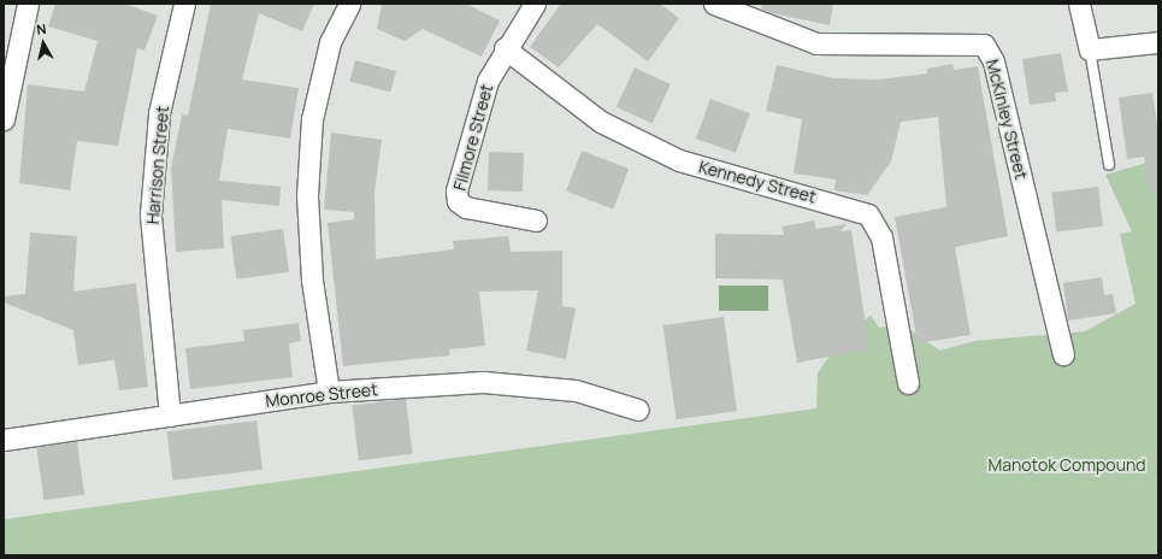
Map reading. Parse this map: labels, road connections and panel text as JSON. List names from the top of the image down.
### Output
{
  "streets": {
    "street": [
      "McKinley Street",
      "Filmore Street",
      "Harrison Street",
      "Kennedy Street",
      "Monroe Street"
    ]
  },
  "crossings": [
    ["Filmore Street", "Kennedy Street"],
    ["Harrison Street", "Monroe Street"]
  ],
  "parks": ["Manotok Compound"],
  "north": "top"
}
